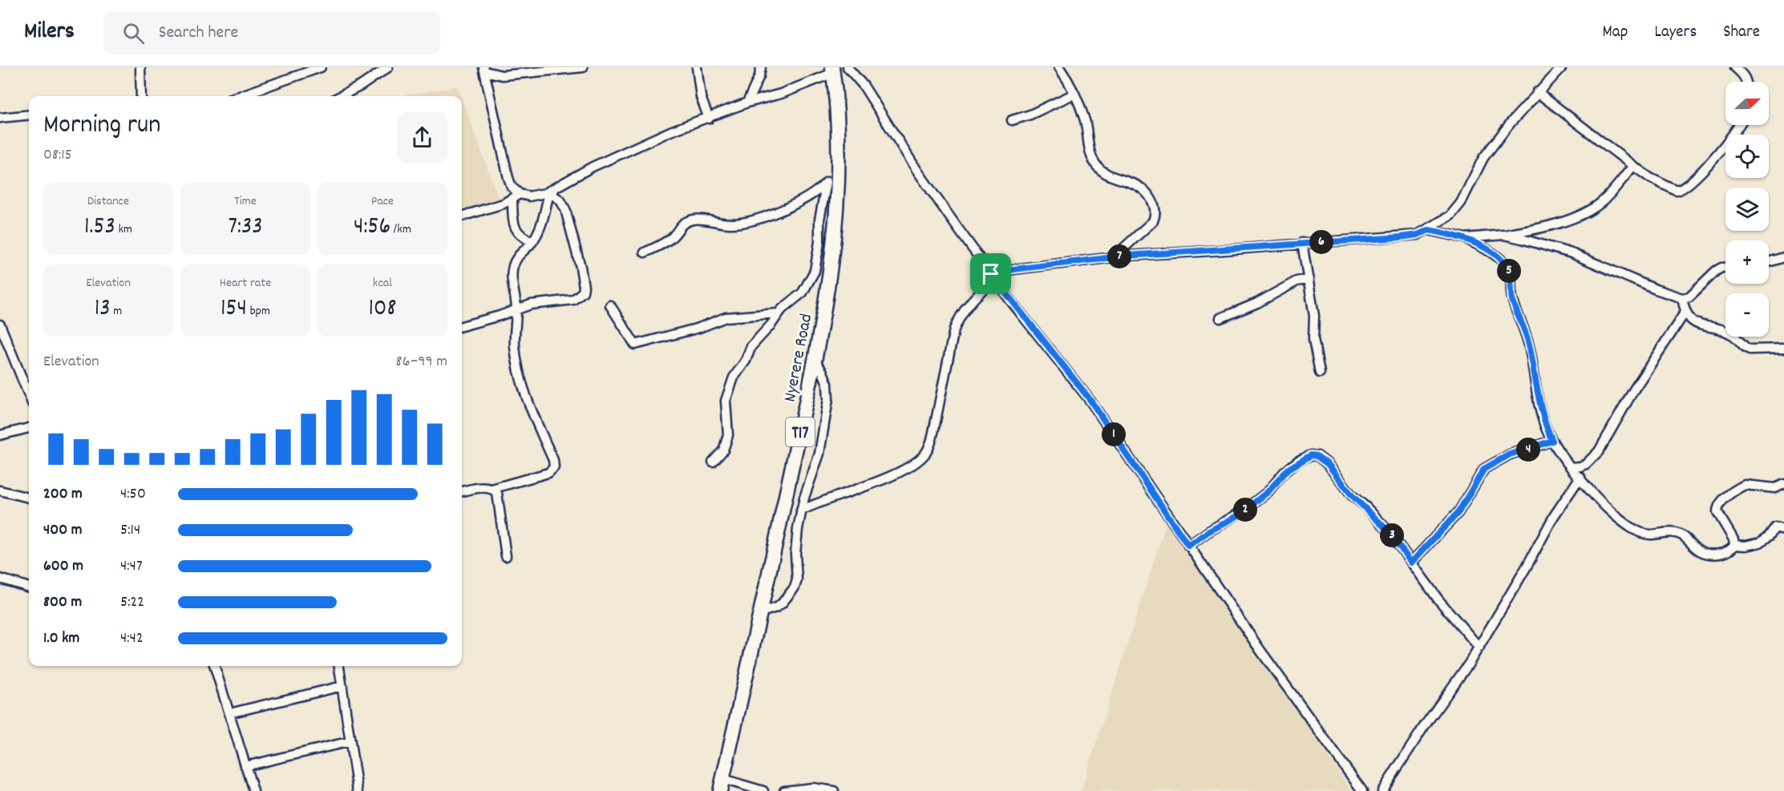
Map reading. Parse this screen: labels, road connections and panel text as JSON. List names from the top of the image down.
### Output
{
  "streets": {
    "main road": ["Nyerere Road", "T17"]
  },
  "north": "right",
  "page": {
    "header": "Milers",
    "search": "Search here",
    "nav": ["Map", "Layers", "Share"],
    "map_buttons": ["+", "−"],
    "heading": ["Morning run", "08:15"],
    "stats": [
      ["Distance", "1.53 km"],
      ["Time", "7:33"],
      ["Pace", "4:56 /km"],
      ["Elevation", "13 m"],
      ["Heart rate", "154 bpm"],
      ["kcal", "108"]
    ],
    "pins": [
      "6",
      "7",
      "5",
      "1",
      "4",
      "2",
      "3"
    ],
    "chart": ["Elevation", "86–99 m"],
    "list": [
      {
        "name": "200 m",
        "note": "4:50"
      },
      {
        "name": "400 m",
        "note": "5:14"
      },
      {
        "name": "600 m",
        "note": "4:47"
      },
      {
        "name": "800 m",
        "note": "5:22"
      },
      {
        "name": "1.0 km",
        "note": "4:42"
      }
    ]
  }
}
